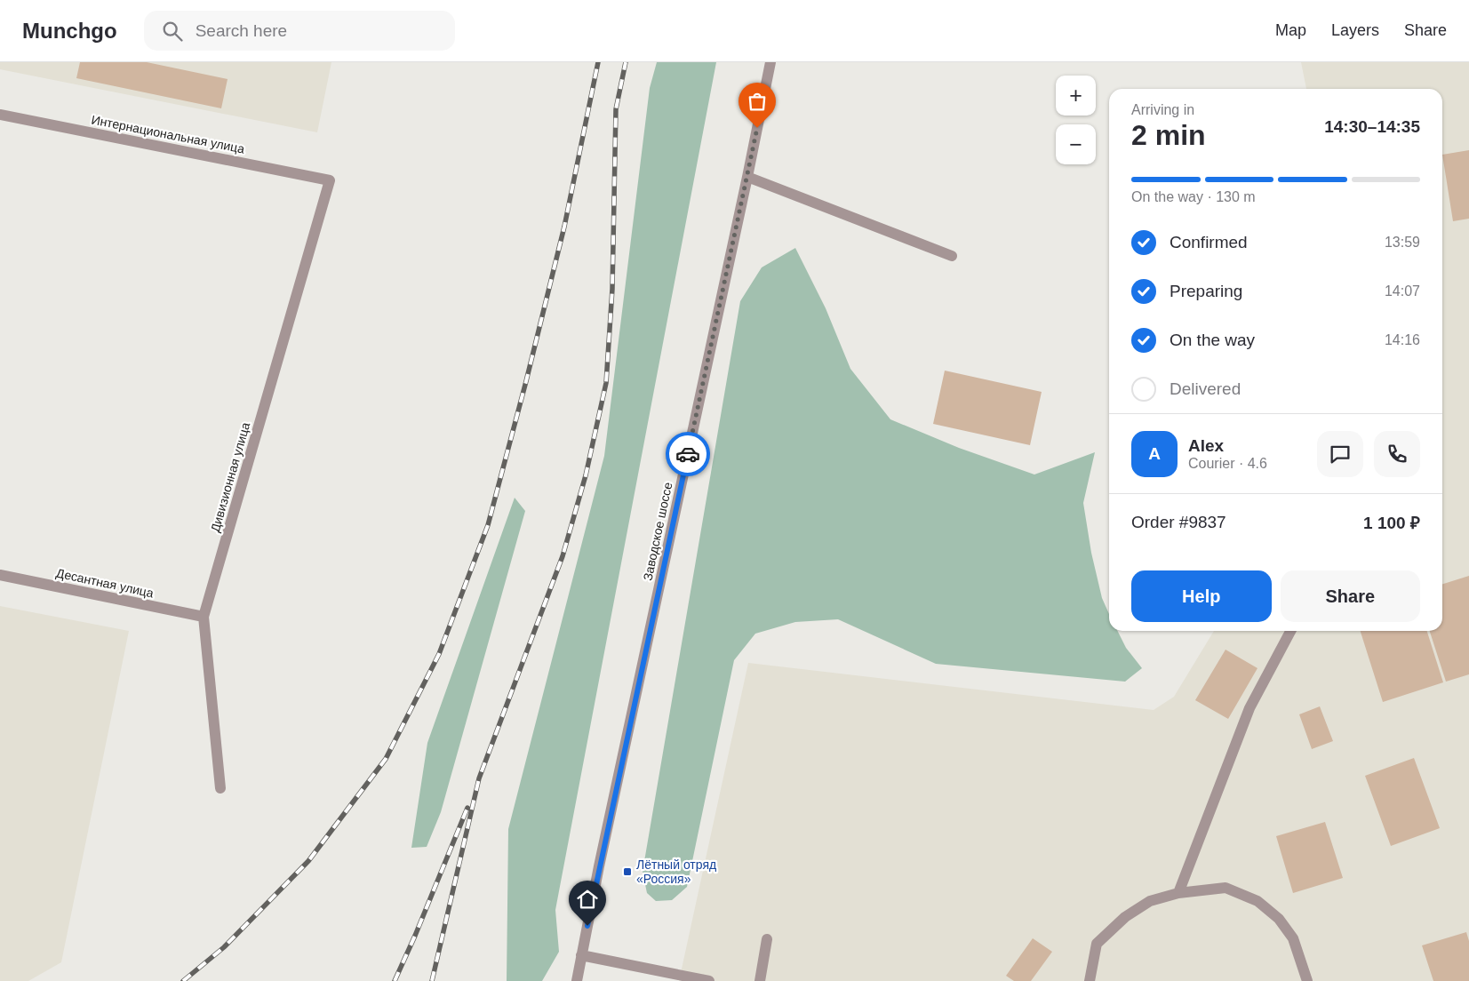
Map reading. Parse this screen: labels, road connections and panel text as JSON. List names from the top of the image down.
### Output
{
  "streets": {
    "street": [
      "Интернациональная улица",
      "Дивизионная улица",
      "Заводское шоссе",
      "Десантная улица"
    ]
  },
  "crossings": [
    ["Интернациональная улица", "Дивизионная улица"],
    ["Дивизионная улица", "Десантная улица"]
  ],
  "places": {
    "transit": ["Лётный отряд «Россия»"]
  },
  "page": {
    "header": "Munchgo",
    "search": "Search here",
    "nav": ["Map", "Layers", "Share"],
    "map_buttons": ["+", "−"],
    "heading": ["2 min", "Arriving in", "14:30–14:35"],
    "panel": [
      "Alex",
      "Courier · 4.6",
      "Order #9837",
      "1 100 ₽"
    ],
    "bar": "On the way · 130 m",
    "list": [
      ["Confirmed", "13:59"],
      ["Preparing", "14:07"],
      ["On the way", "14:16"],
      "Delivered"
    ],
    "round": "A",
    "buttons": ["Help", "Share"]
  }
}
